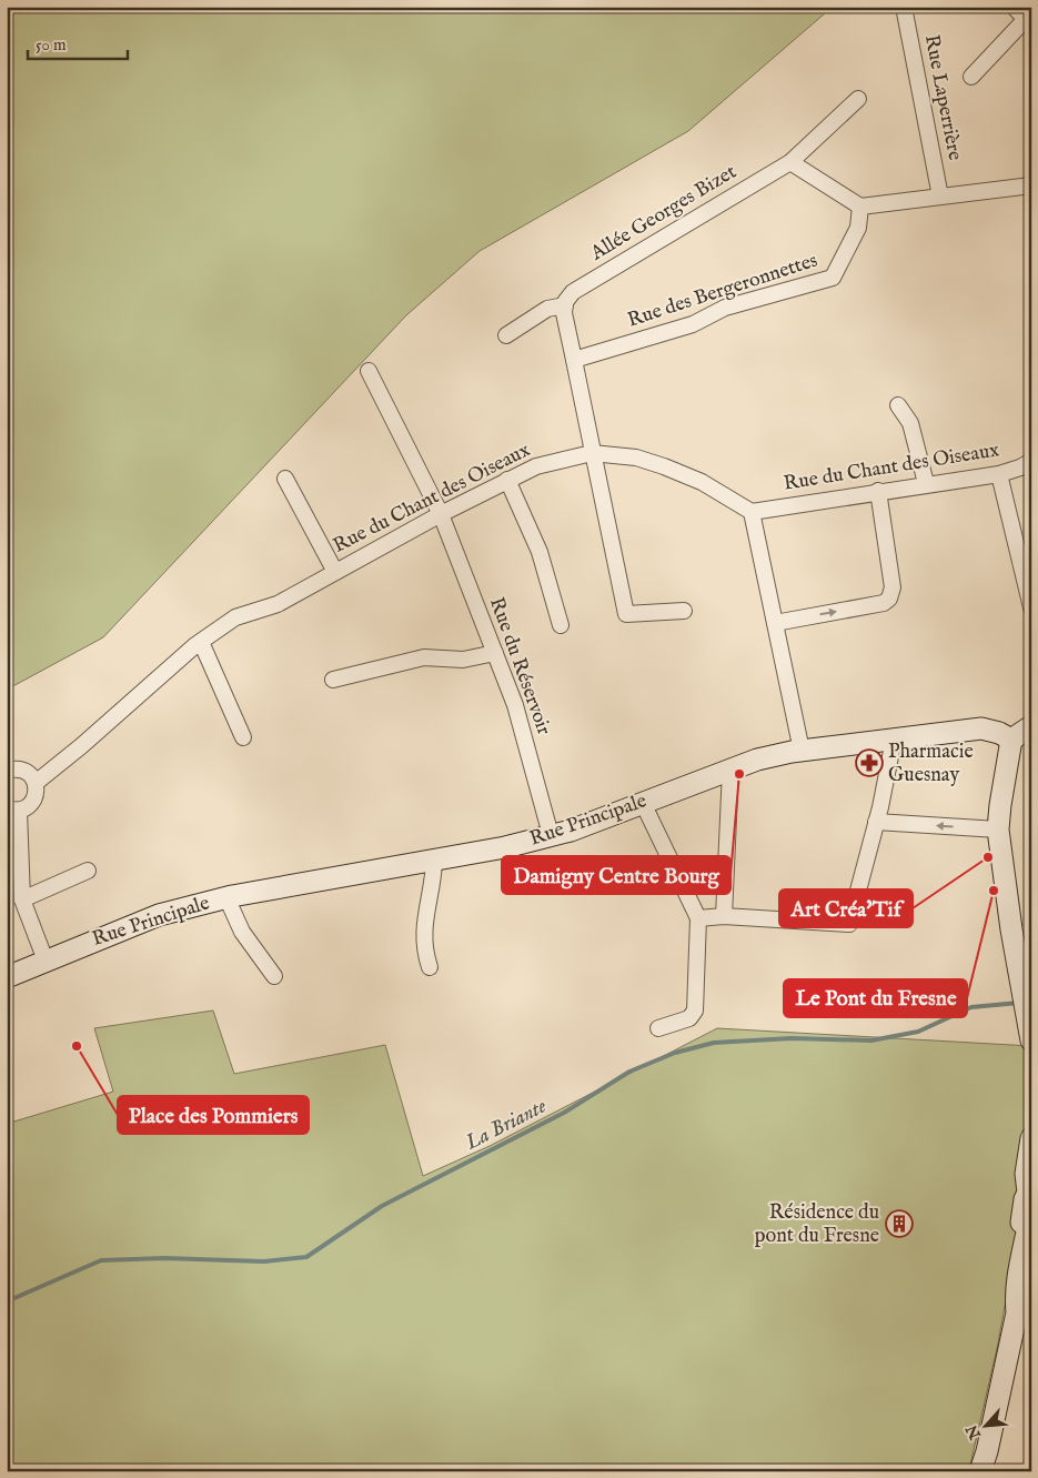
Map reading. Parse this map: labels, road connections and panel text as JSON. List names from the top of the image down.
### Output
{
  "streets": {
    "street": [
      "Rue Laperrière",
      "Allée Georges Bizet",
      "Rue des Bergeronnettes",
      "Rue du Chant des Oiseaux",
      "Rue du Réservoir",
      "Rue Principale"
    ]
  },
  "crossings": [
    ["Rue du Chant des Oiseaux", "Rue du Réservoir"],
    ["Rue du Réservoir", "Rue Principale"]
  ],
  "water": ["La Briante"],
  "places": {
    "pharmacy": ["Pharmacie Guesnay"],
    "other": [
      "Damigny Centre Bourg",
      "Art Créa'Tif",
      "Le Pont du Fresne",
      "Place des Pommiers"
    ],
    "building": ["Résidence du pont du Fresne"]
  },
  "scale_bar": "50 m",
  "north": "bottom left"
}
